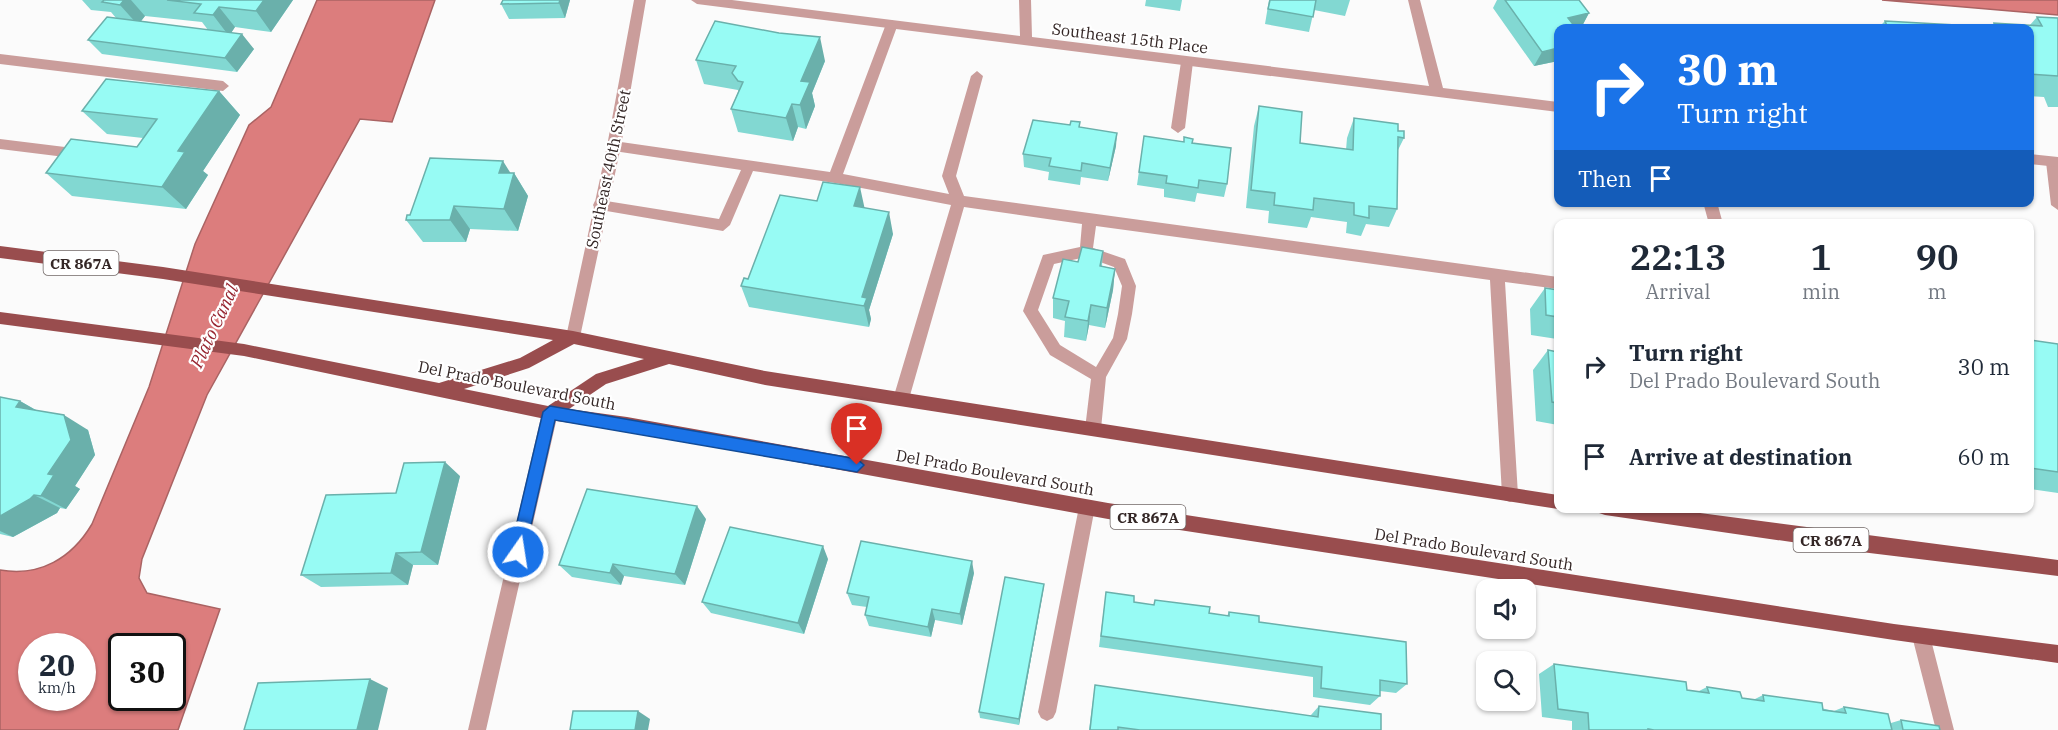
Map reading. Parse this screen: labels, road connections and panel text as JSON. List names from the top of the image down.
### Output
{
  "streets": {
    "main road": ["CR 867A", "Del Prado Boulevard South"],
    "street": ["Southeast 15th Place", "Southeast 40th Street"]
  },
  "crossings": [
    ["Southeast 40th Street", "CR 867A"]
  ],
  "water": ["Plato Canal"],
  "page": {
    "turn": ["30 m", "Turn right"],
    "then": "Then",
    "eta": [
      "22:13",
      "Arrival",
      "1",
      "min",
      "90",
      "m"
    ],
    "list": [
      {
        "name": "Turn right",
        "note": "Del Prado Boulevard South",
        "value": "30 m"
      },
      {
        "name": "Arrive at destination",
        "value": "60 m"
      }
    ],
    "speed": "20 km/h",
    "limit": "30"
  }
}
